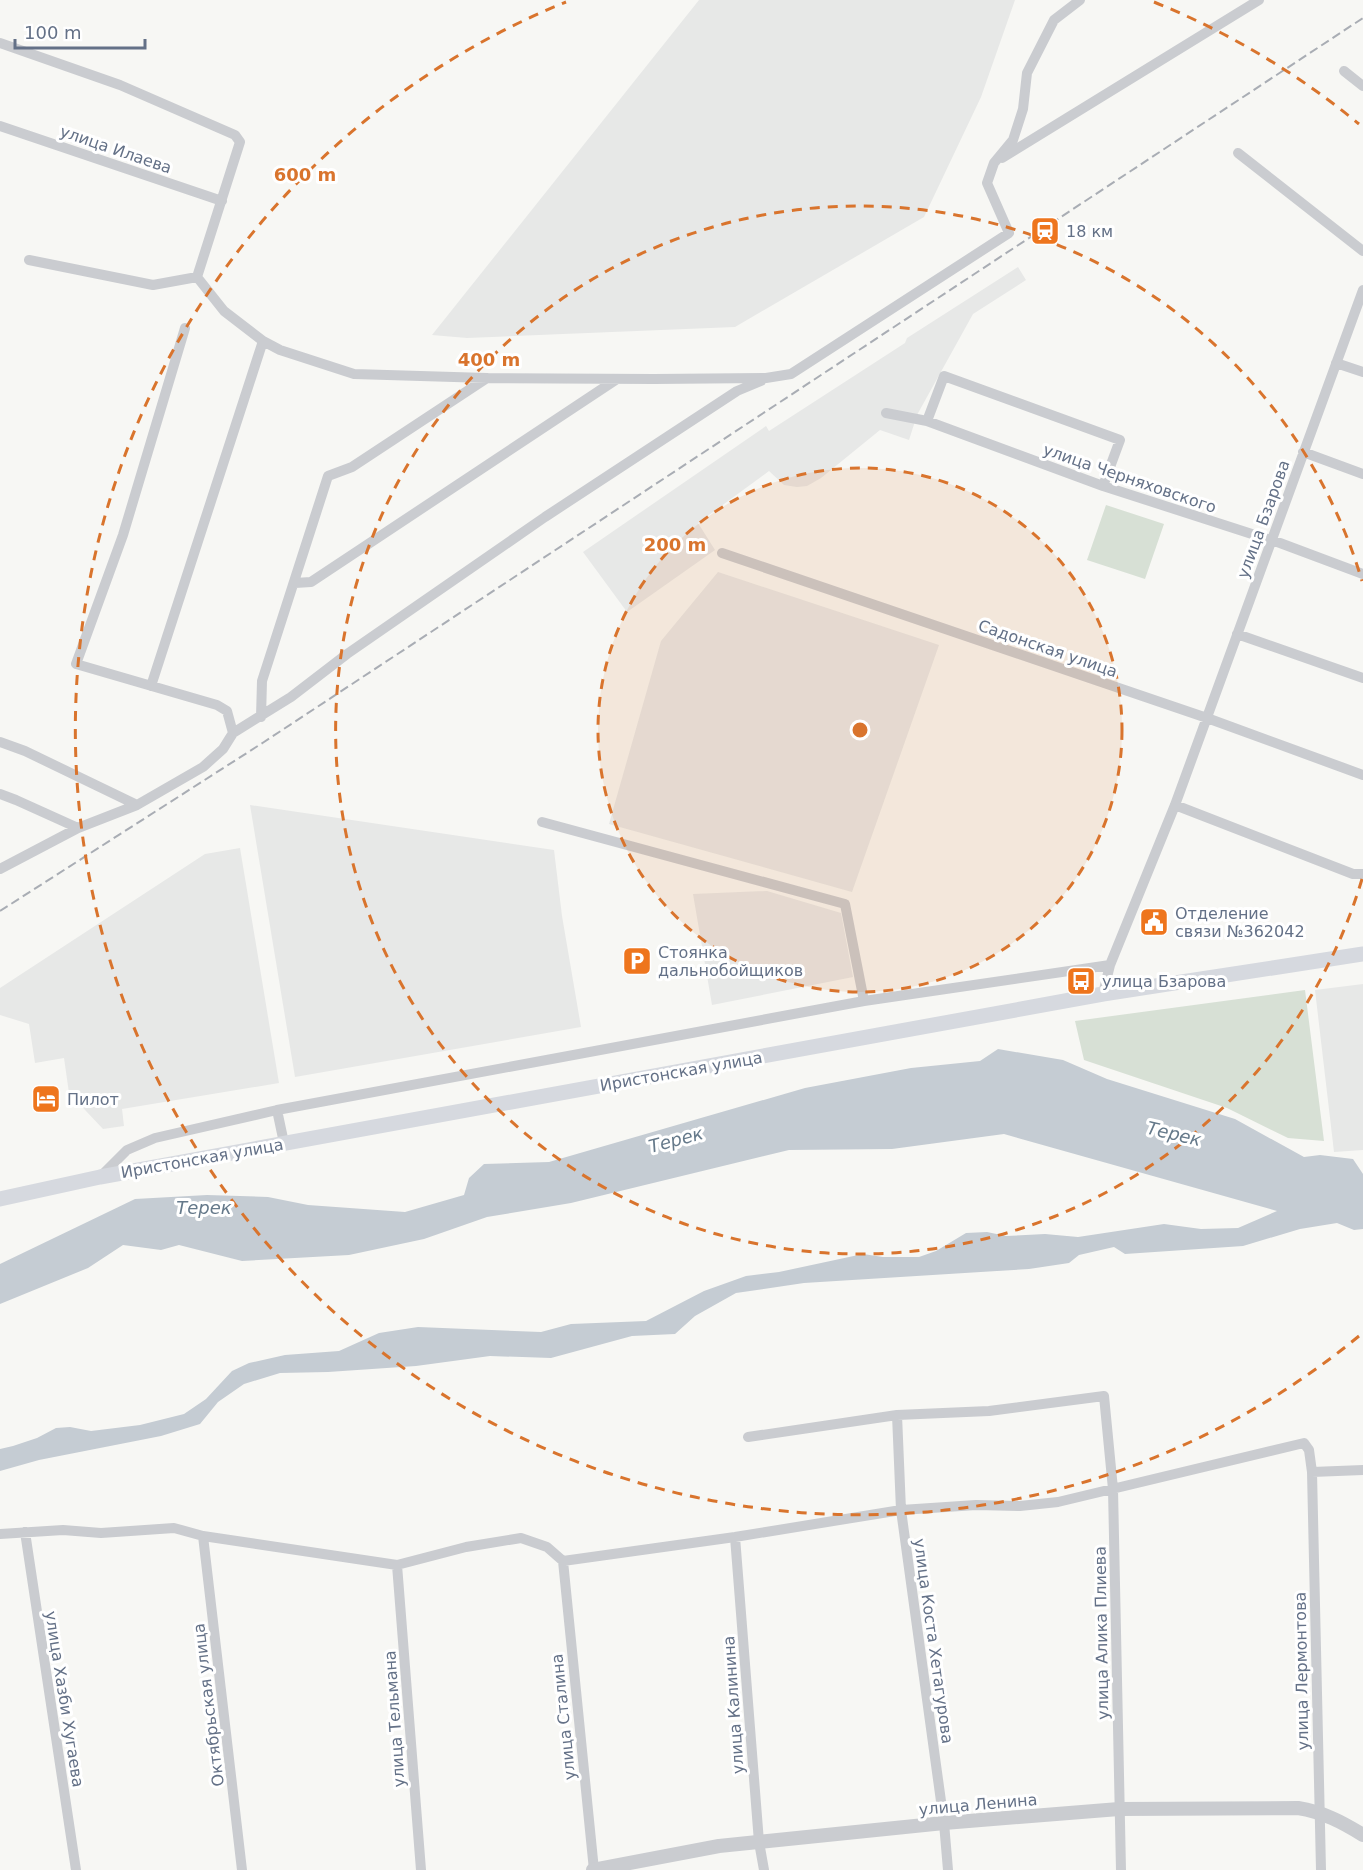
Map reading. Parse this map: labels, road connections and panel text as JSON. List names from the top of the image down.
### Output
{
  "streets": {
    "main road": ["Иристонская улица"],
    "street": [
      "улица Илаева",
      "улица Черняховского",
      "улица Бзарова",
      "Садонская улица",
      "улица Алика Плиева",
      "улица Коста Хетагурова",
      "улица Лермонтова",
      "улица Хазби Хугаева",
      "Октябрьская улица",
      "улица Калинина",
      "улица Сталина",
      "улица Тельмана",
      "улица Ленина"
    ]
  },
  "crossings": [
    ["улица Черняховского", "улица Бзарова"],
    ["улица Бзарова", "Садонская улица"],
    ["улица Бзарова", "Иристонская улица"],
    ["улица Алика Плиева", "улица Коста Хетагурова"],
    ["улица Алика Плиева", "улица Лермонтова"],
    ["улица Алика Плиева", "улица Ленина"],
    ["улица Коста Хетагурова", "улица Ленина"],
    ["улица Лермонтова", "улица Ленина"],
    ["улица Калинина", "улица Ленина"],
    ["улица Сталина", "улица Ленина"]
  ],
  "water": ["Терек"],
  "places": {
    "station": ["18 км"],
    "public building": ["Отделение связи №362042"],
    "parking": ["Стоянка дальнобойщиков"],
    "bus stop": ["улица Бзарова"],
    "hotel": ["Пилот"]
  },
  "scale_bar": "100 m",
  "rings": ["600 m", "400 m", "200 m"]
}
